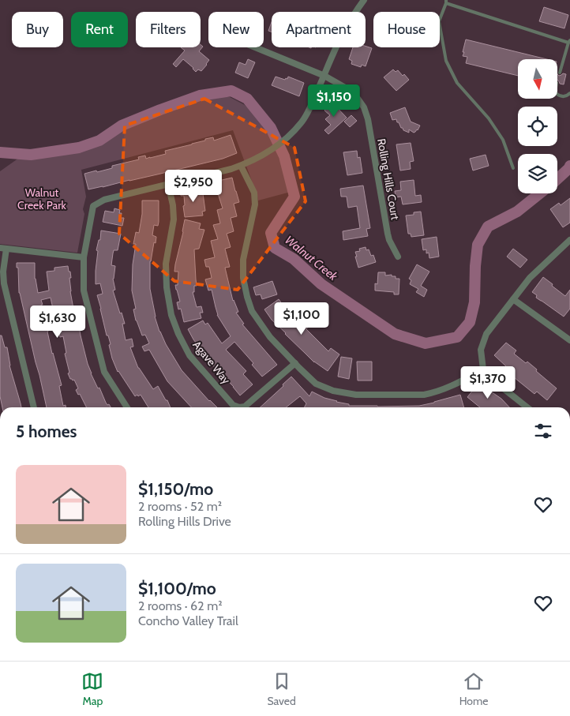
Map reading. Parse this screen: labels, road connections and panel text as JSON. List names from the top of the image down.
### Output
{
  "streets": {
    "street": ["Rolling Hills Court", "Agave Way"]
  },
  "water": ["Walnut Creek"],
  "parks": ["Walnut Creek Park"],
  "north": "bottom",
  "page": {
    "chip": [
      "Buy",
      "Rent",
      "Filters",
      "New",
      "Apartment",
      "House"
    ],
    "price": [
      "$1,150",
      "$2,950",
      "$1,100",
      "$1,630",
      "$1,370"
    ],
    "heading": "5 homes",
    "list": [
      {
        "name": "$1,150/mo",
        "note": "2 rooms · 52 m² · Rolling Hills Drive"
      },
      {
        "name": "$1,100/mo",
        "note": "2 rooms · 62 m² · Concho Valley Trail"
      }
    ],
    "tabs": ["Map", "Saved", "Home"]
  }
}
